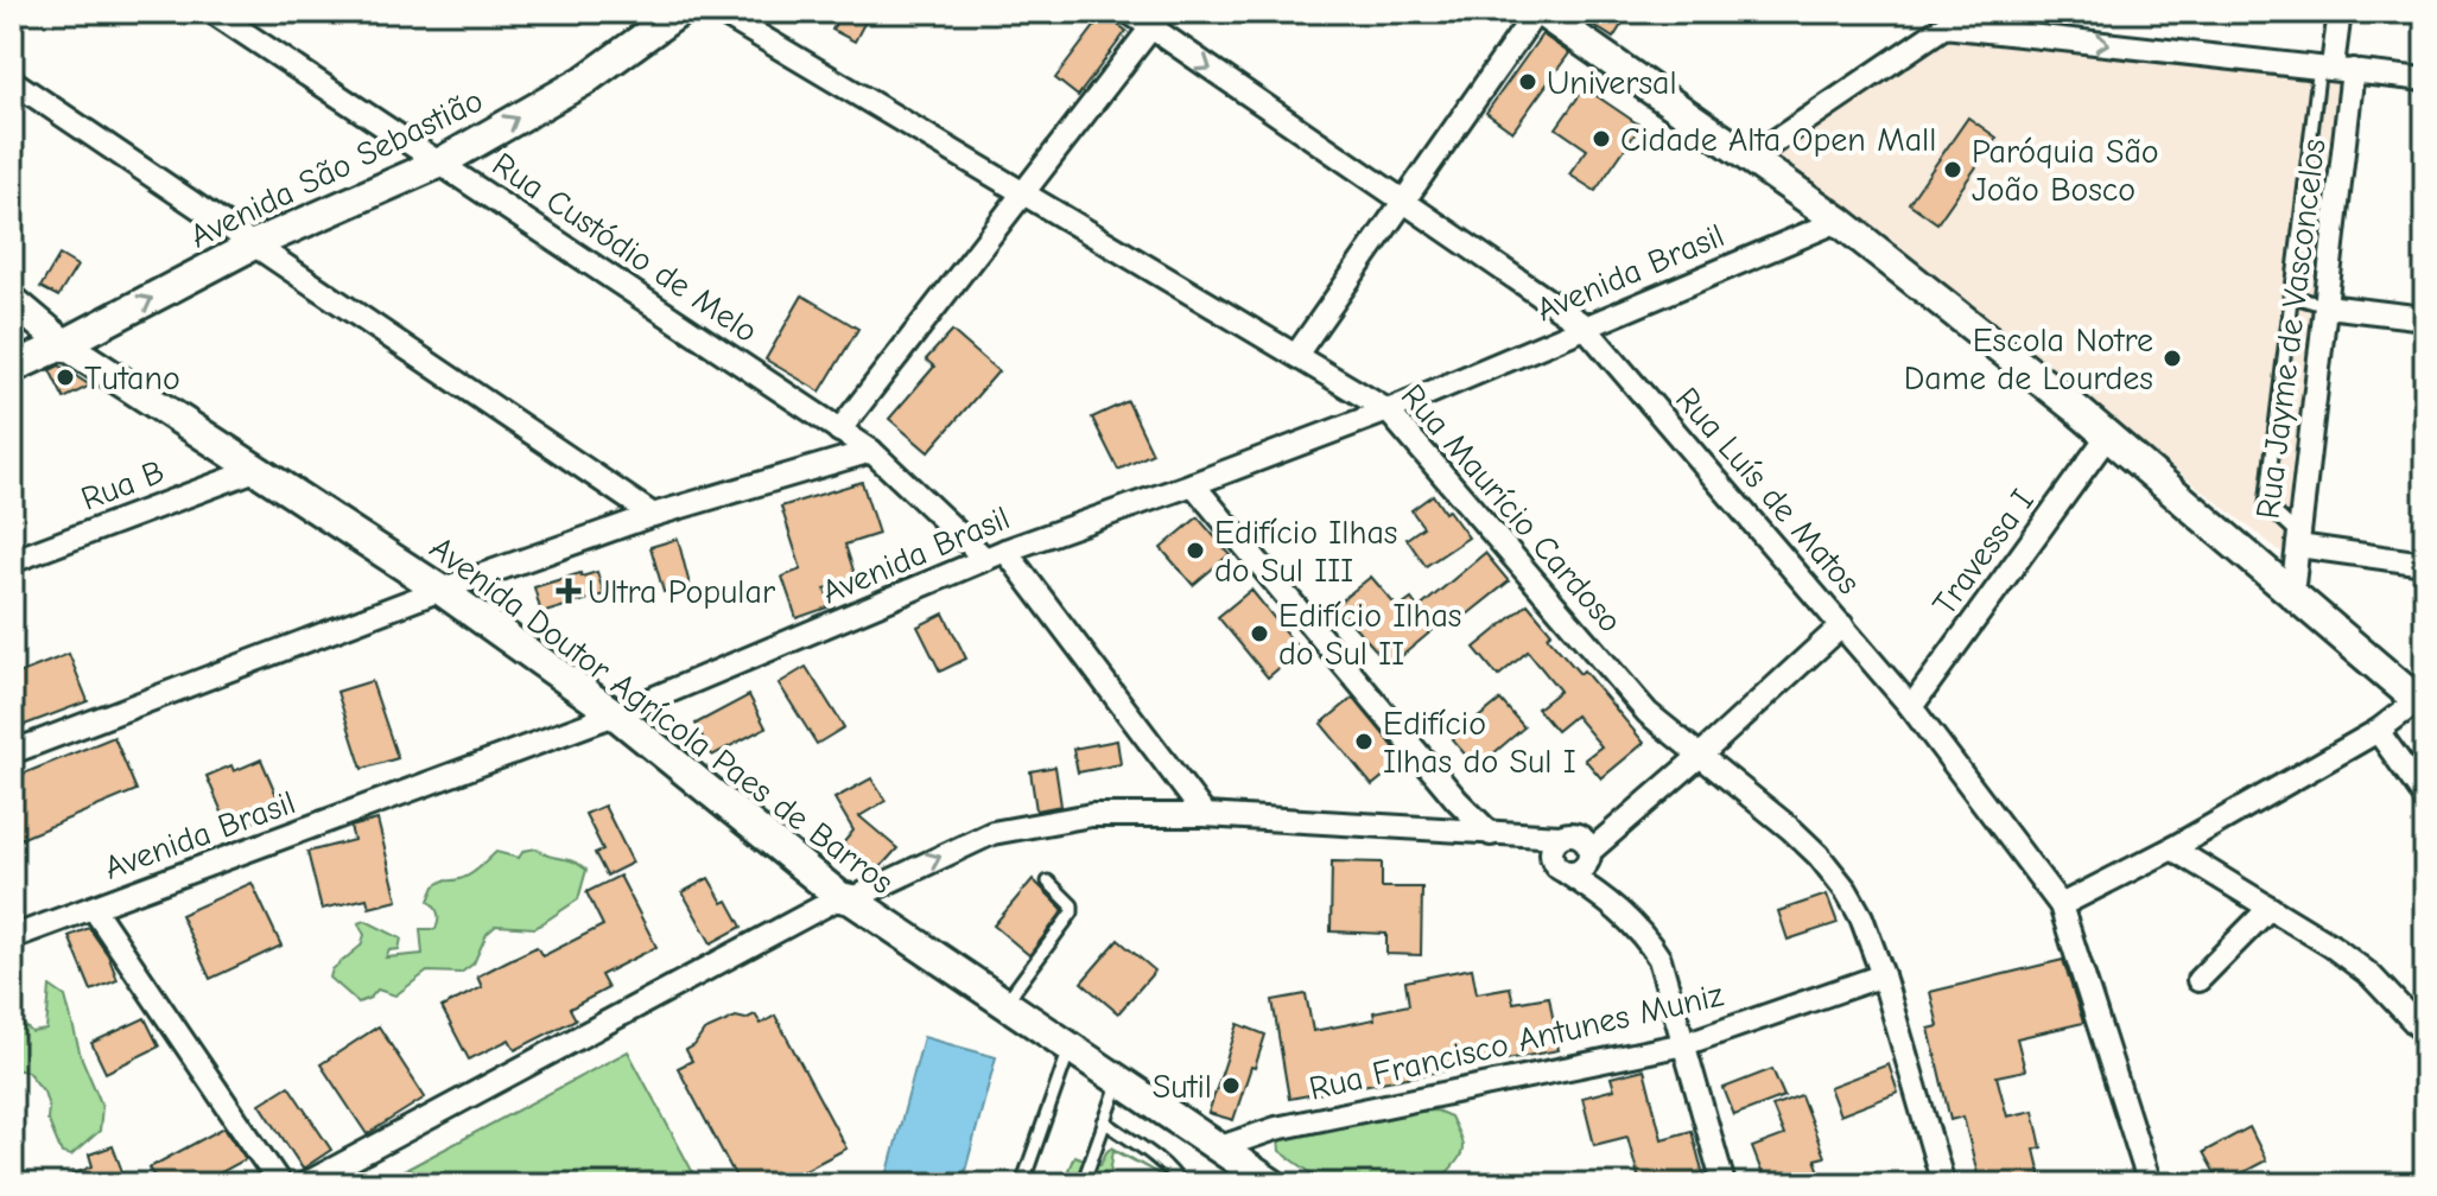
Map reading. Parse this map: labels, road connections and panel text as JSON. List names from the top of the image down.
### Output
{
  "streets": {
    "street": [
      "Avenida São Sebastião",
      "Rua Custódio de Melo",
      "Avenida Brasil",
      "Rua Jayme de Vasconcelos",
      "Rua B",
      "Rua Luís de Matos",
      "Rua Maurício Cardoso",
      "Travessa I",
      "Avenida Doutor Agrícola Paes de Barros",
      "Rua Francisco Antunes Muniz"
    ]
  },
  "crossings": [
    ["Avenida São Sebastião", "Rua Custódio de Melo"],
    ["Avenida São Sebastião", "Avenida Doutor Agrícola Paes de Barros"],
    ["Rua Custódio de Melo", "Avenida Brasil"],
    ["Avenida Brasil", "Rua Luís de Matos"],
    ["Avenida Brasil", "Rua Maurício Cardoso"],
    ["Avenida Brasil", "Avenida Doutor Agrícola Paes de Barros"],
    ["Rua B", "Avenida Doutor Agrícola Paes de Barros"],
    ["Rua Luís de Matos", "Travessa I"],
    ["Rua Maurício Cardoso", "Rua Francisco Antunes Muniz"],
    ["Avenida Doutor Agrícola Paes de Barros", "Rua Francisco Antunes Muniz"]
  ],
  "one_way": ["Avenida São Sebastião"],
  "places": {
    "other": [
      "Universal",
      "Cidade Alta Open Mall",
      "Paróquia São João Bosco",
      "Escola Notre Dame de Lourdes",
      "Tutano",
      "Edifício Ilhas do Sul III",
      "Edifício Ilhas do Sul II",
      "Edifício Ilhas do Sul I",
      "Sutil"
    ],
    "health": ["Ultra Popular"]
  }
}
